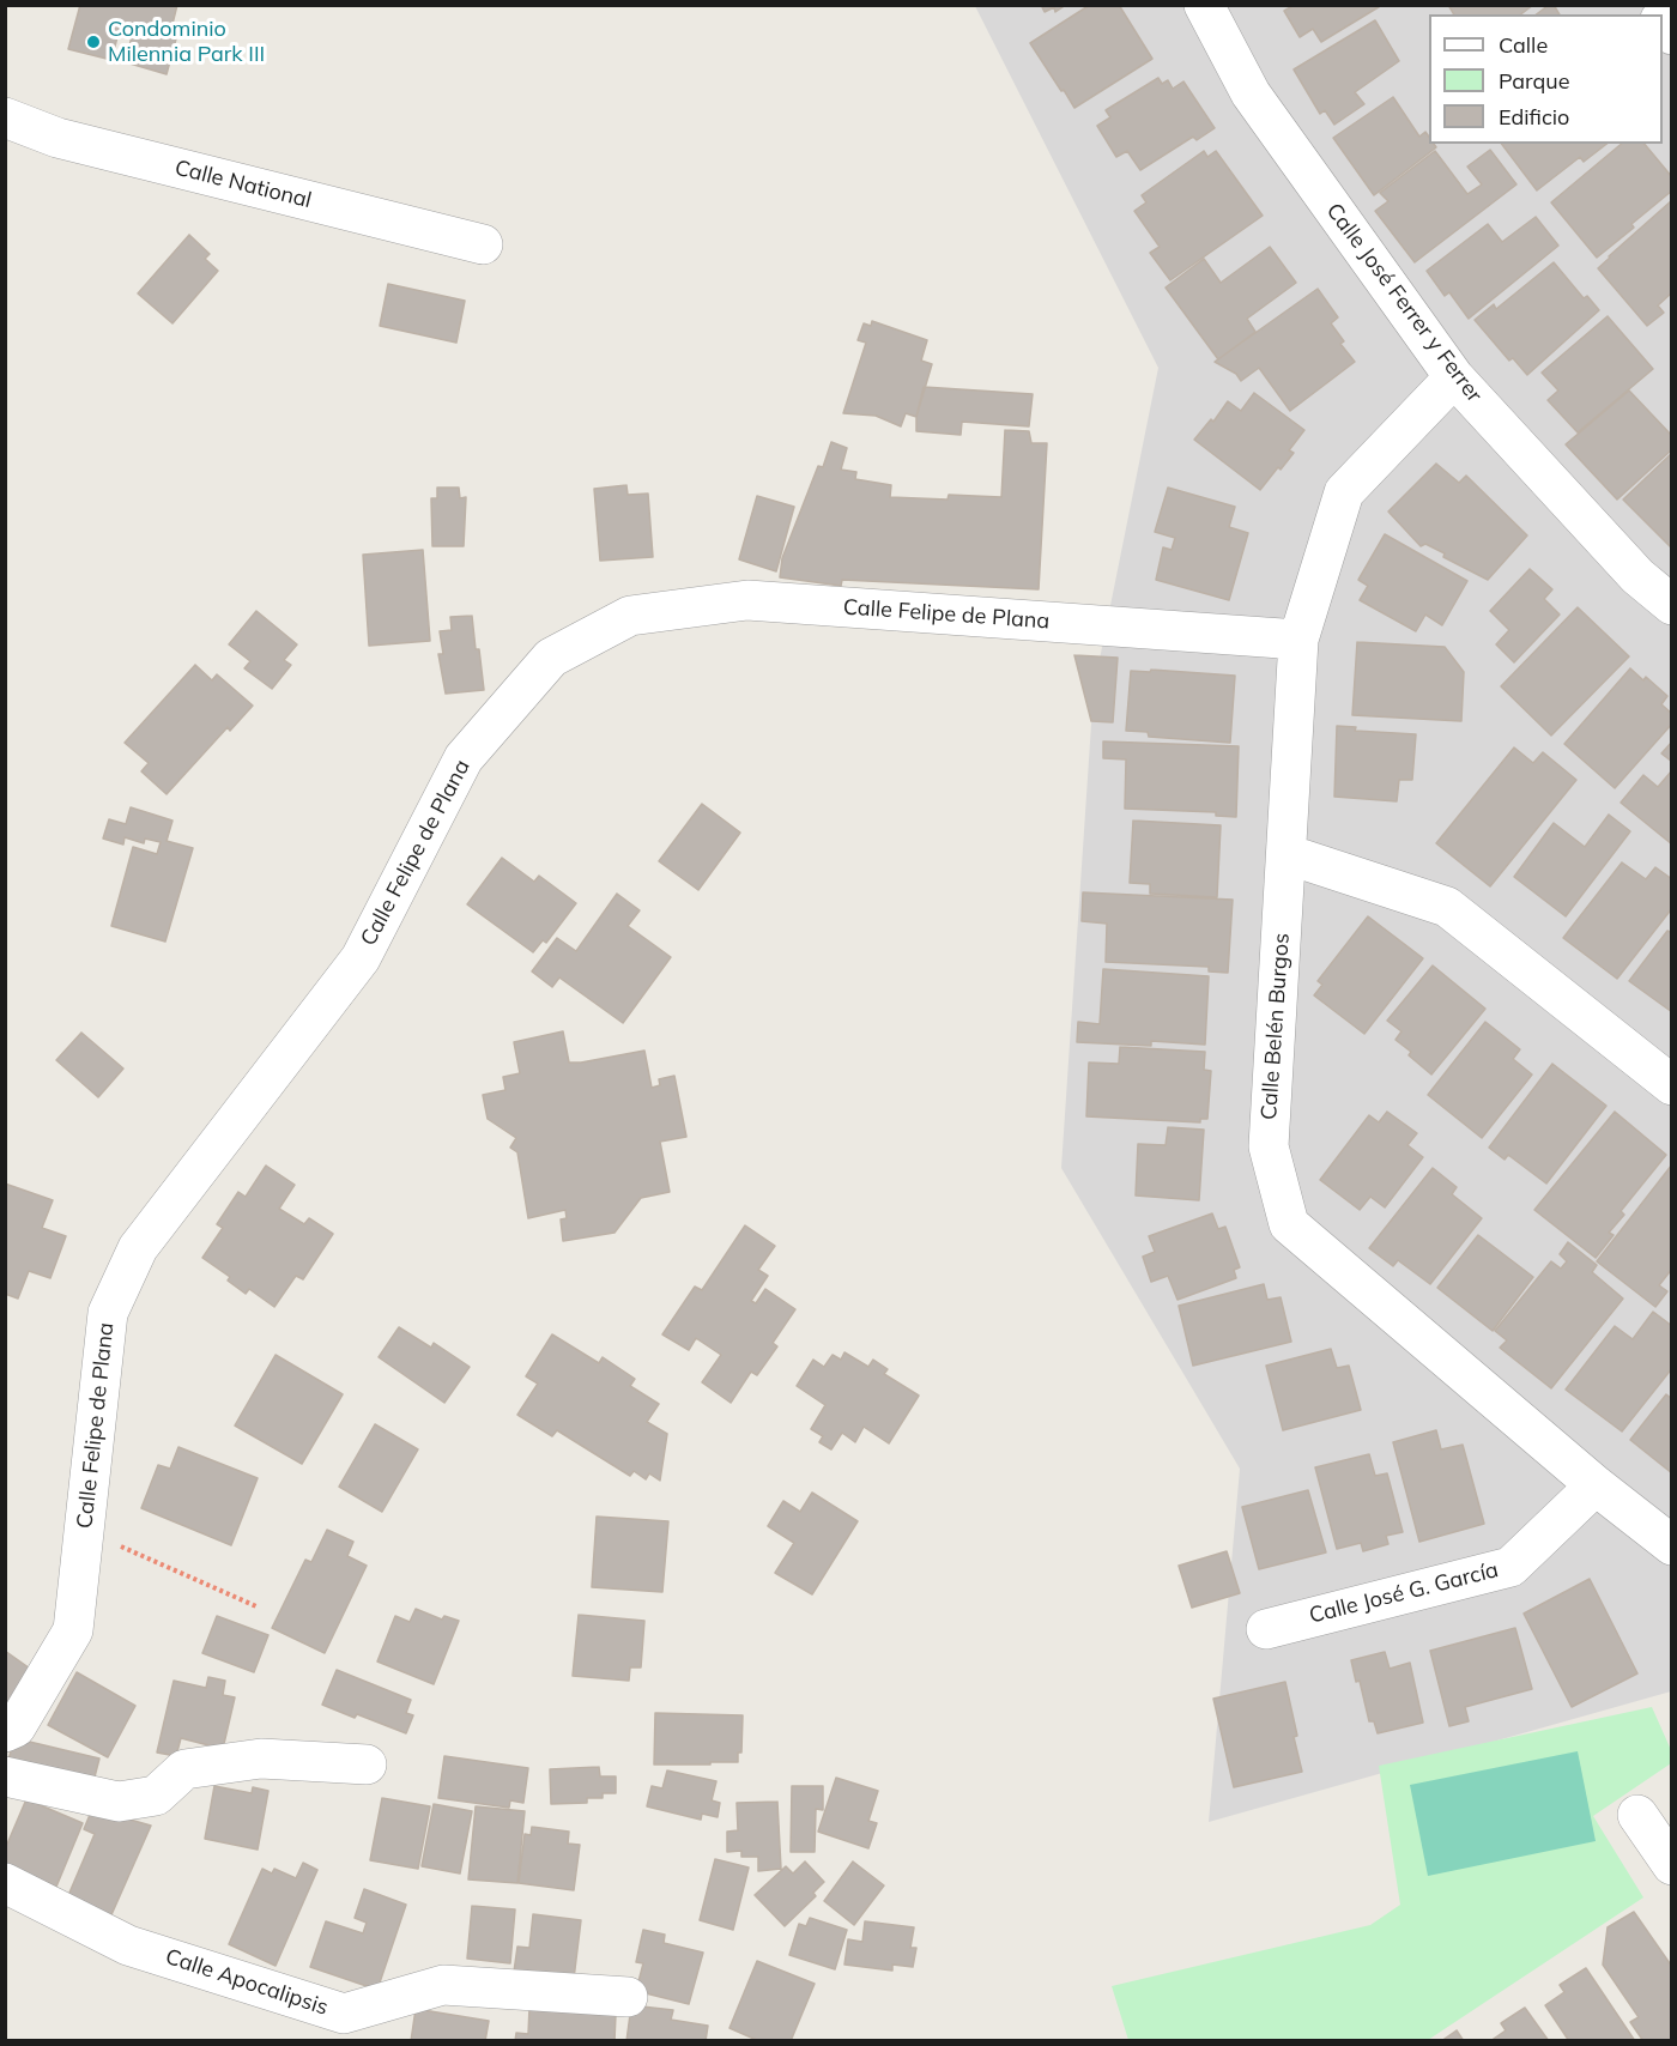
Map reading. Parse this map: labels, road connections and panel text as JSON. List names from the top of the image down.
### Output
{
  "streets": {
    "street": [
      "Calle National",
      "Calle José Ferrer y Ferrer",
      "Calle Felipe de Plana",
      "Calle Belén Burgos",
      "Calle José G. García",
      "Calle Apocalipsis"
    ]
  },
  "crossings": [
    ["Calle José Ferrer y Ferrer", "Calle Belén Burgos"],
    ["Calle Felipe de Plana", "Calle Belén Burgos"],
    ["Calle Belén Burgos", "Calle José G. García"]
  ],
  "places": ["Condominio Milennia Park III"],
  "legend": ["Calle", "Parque", "Edificio"]
}
